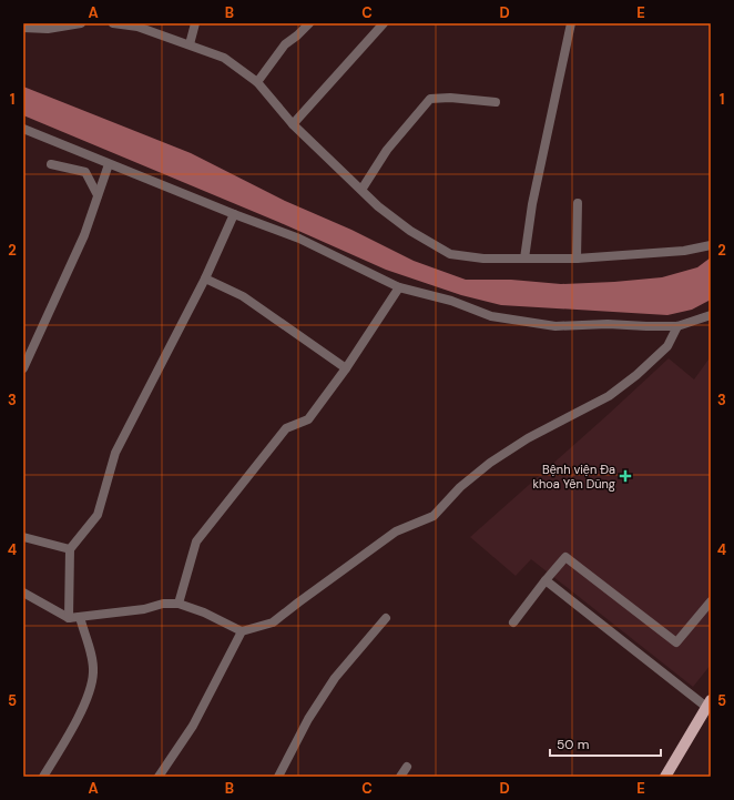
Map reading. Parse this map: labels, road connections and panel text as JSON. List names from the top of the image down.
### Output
{
  "places": {
    "health": ["Bệnh viện Đa khoa Yên Dũng"]
  },
  "scale_bar": "50 m",
  "grid": {
    "columns": [
      "A",
      "B",
      "C",
      "D",
      "E"
    ],
    "rows": [
      "1",
      "2",
      "3",
      "4",
      "5"
    ]
  }
}
